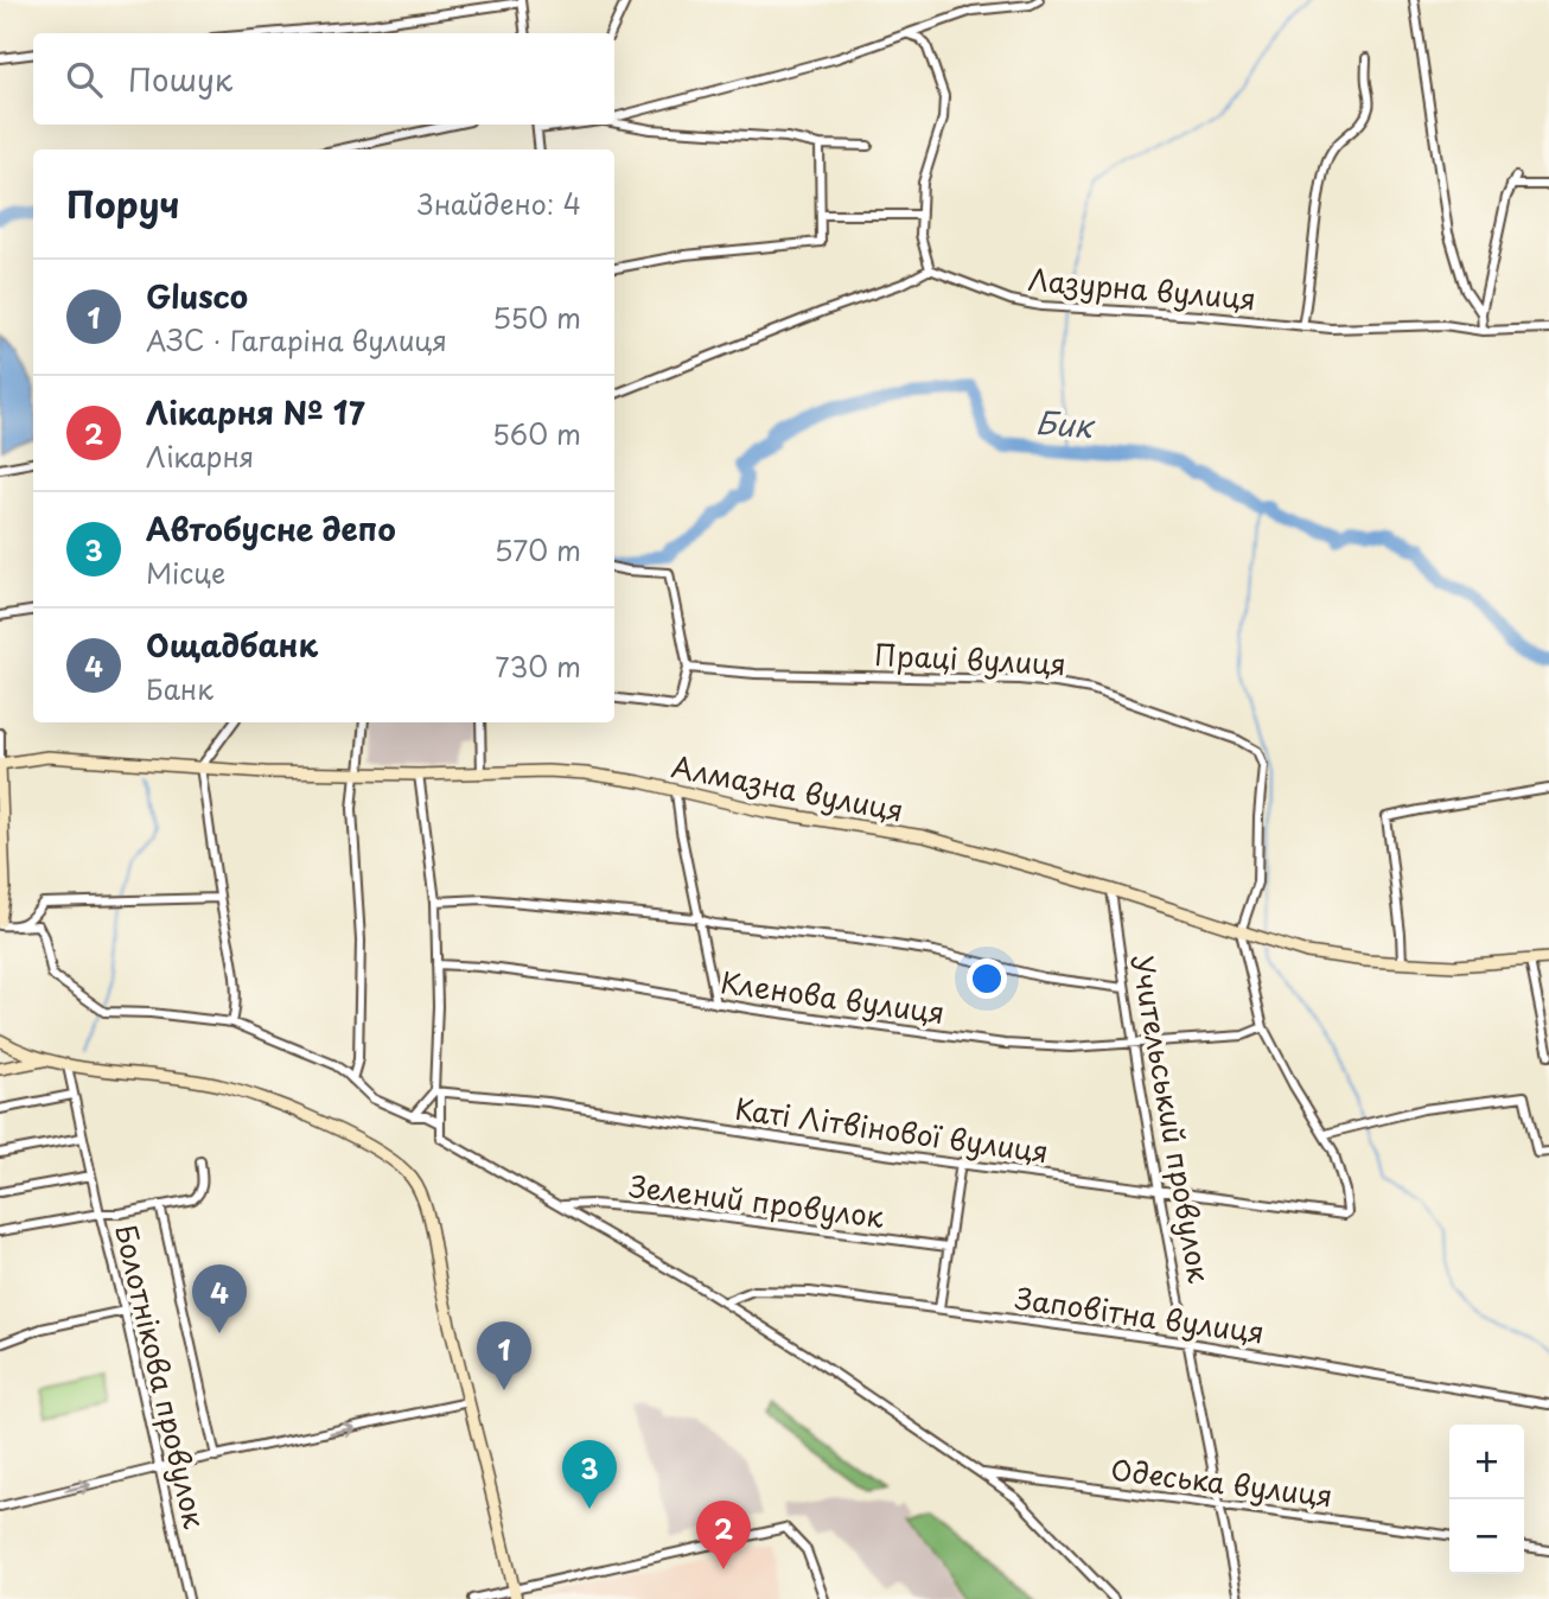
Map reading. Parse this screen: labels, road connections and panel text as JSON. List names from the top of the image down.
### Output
{
  "streets": {
    "main road": ["Алмазна вулиця"],
    "street": [
      "Лазурна вулиця",
      "Праці вулиця",
      "Кленова вулиця",
      "Учительський провулок",
      "Каті Літвінової вулиця",
      "Зелений провулок",
      "Заповітна вулиця",
      "Болотнікова провулок",
      "Одеська вулиця"
    ]
  },
  "crossings": [
    ["Праці вулиця", "Алмазна вулиця"],
    ["Алмазна вулиця", "Учительський провулок"],
    ["Кленова вулиця", "Учительський провулок"],
    ["Учительський провулок", "Каті Літвінової вулиця"],
    ["Учительський провулок", "Заповітна вулиця"],
    ["Учительський провулок", "Одеська вулиця"]
  ],
  "water": ["Бик"],
  "page": {
    "search": "Пошук",
    "heading": ["Поруч", "Знайдено: 4"],
    "list": [
      {
        "mark": "1",
        "name": "Glusco",
        "note": "АЗС · Гагаріна вулиця",
        "value": "550 m"
      },
      {
        "mark": "2",
        "name": "Лікарня № 17",
        "note": "Лікарня",
        "value": "560 m"
      },
      {
        "mark": "3",
        "name": "Автобусне депо",
        "note": "Місце",
        "value": "570 m"
      },
      {
        "mark": "4",
        "name": "Ощадбанк",
        "note": "Банк",
        "value": "730 m"
      }
    ],
    "pins": [
      "4",
      "1",
      "3",
      "2"
    ],
    "map_buttons": ["+", "−"]
  }
}
